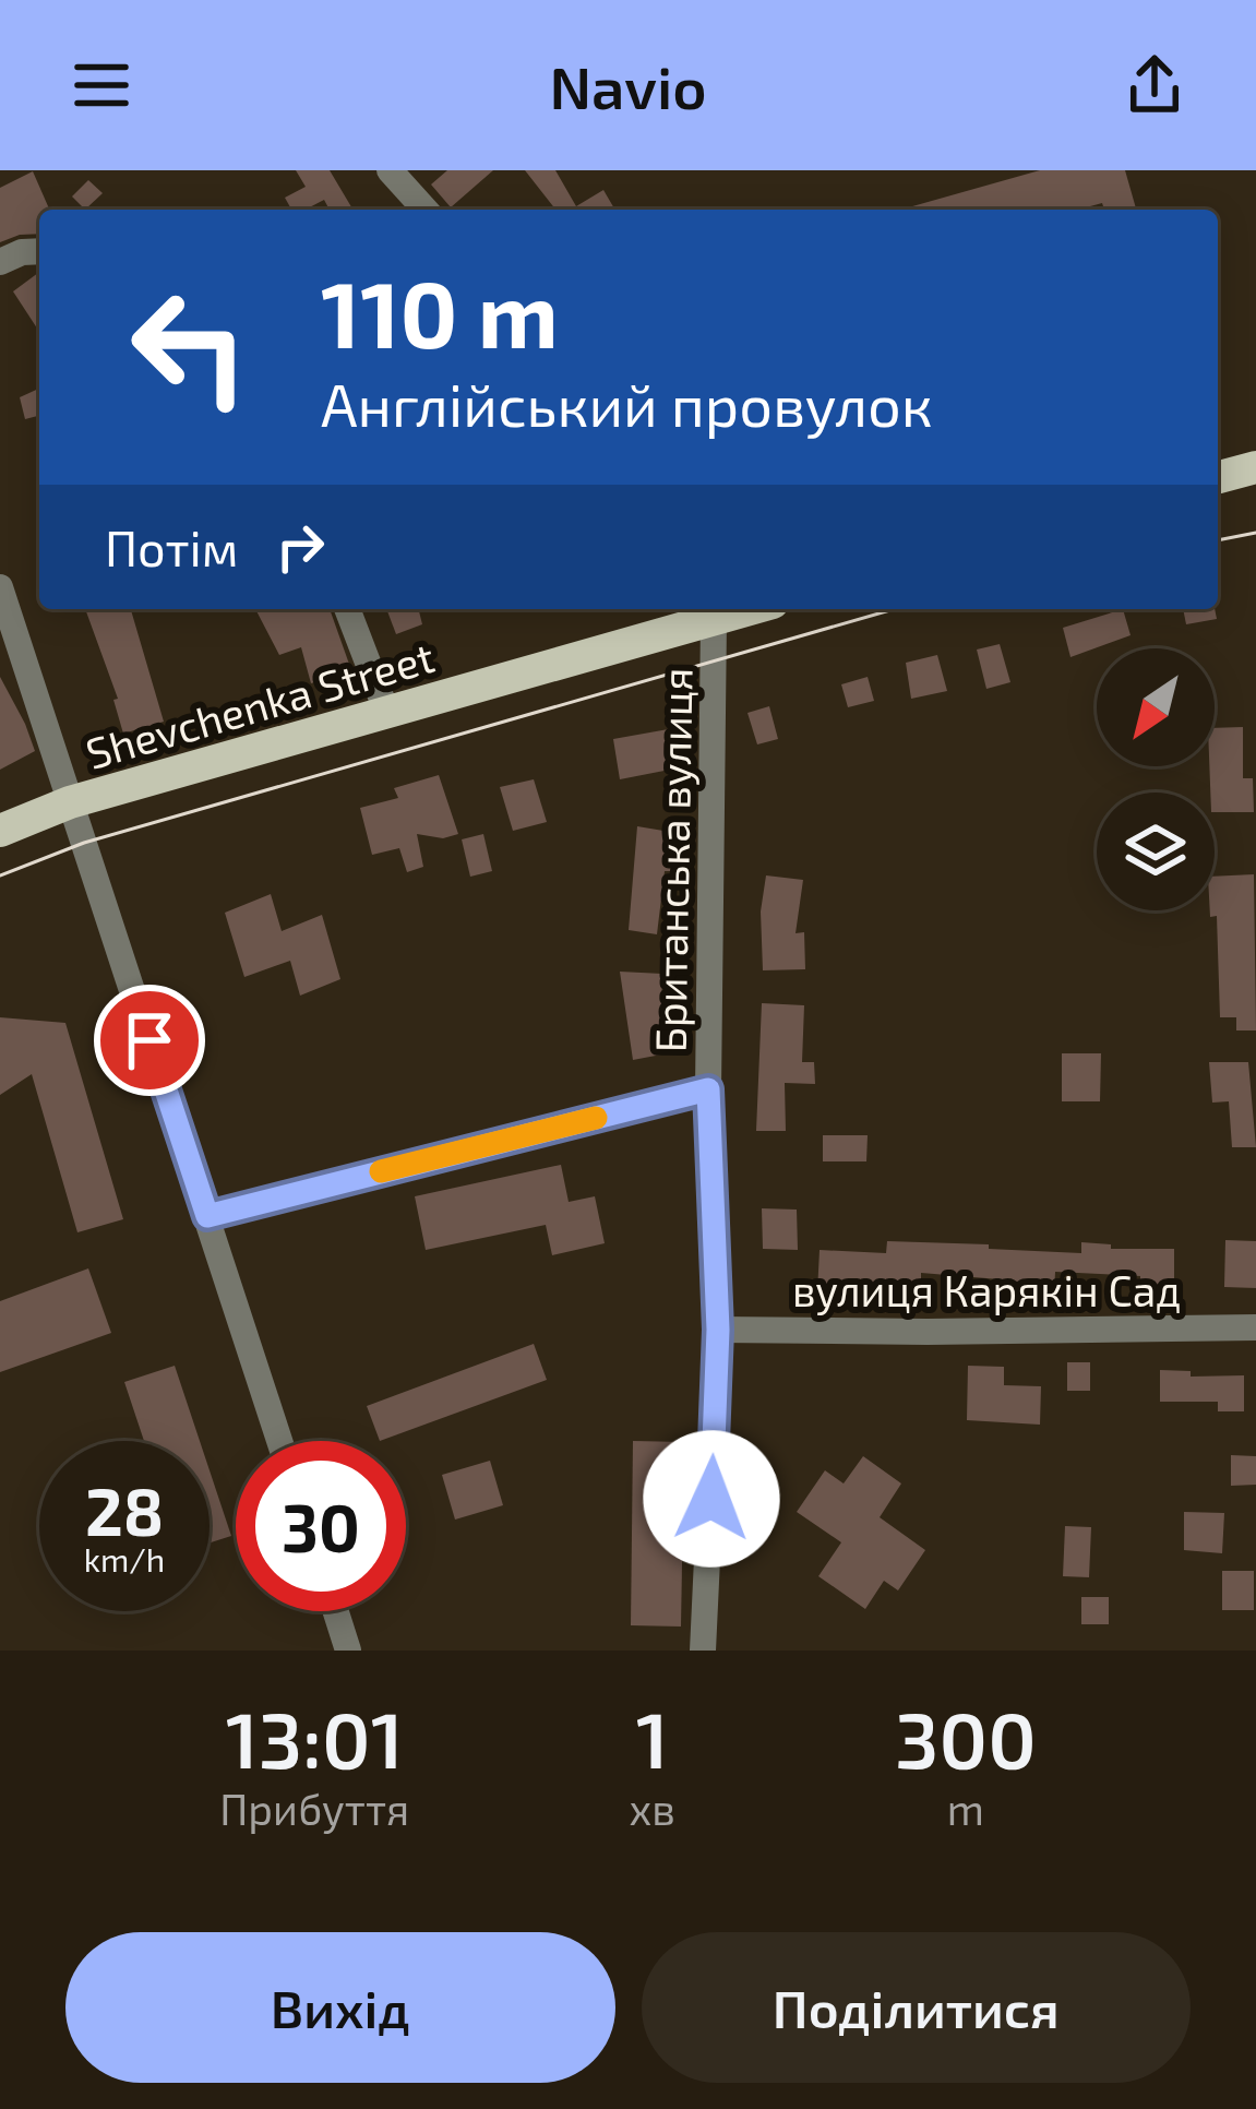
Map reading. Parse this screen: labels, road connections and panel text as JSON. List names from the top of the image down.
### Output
{
  "streets": {
    "main road": ["Shevchenka Street"],
    "street": ["Британська вулиця", "вулиця Карякін Сад"]
  },
  "crossings": [
    ["Shevchenka Street", "Британська вулиця"],
    ["Британська вулиця", "вулиця Карякін Сад"]
  ],
  "north": "bottom left",
  "page": {
    "header": "Navio",
    "turn": ["110 m", "Англійський провулок"],
    "then": "Потім",
    "speed": "28 km/h",
    "limit": "30",
    "eta": [
      "13:01",
      "Прибуття",
      "1",
      "хв",
      "300",
      "m"
    ],
    "buttons": ["Вихід", "Поділитися"]
  }
}
